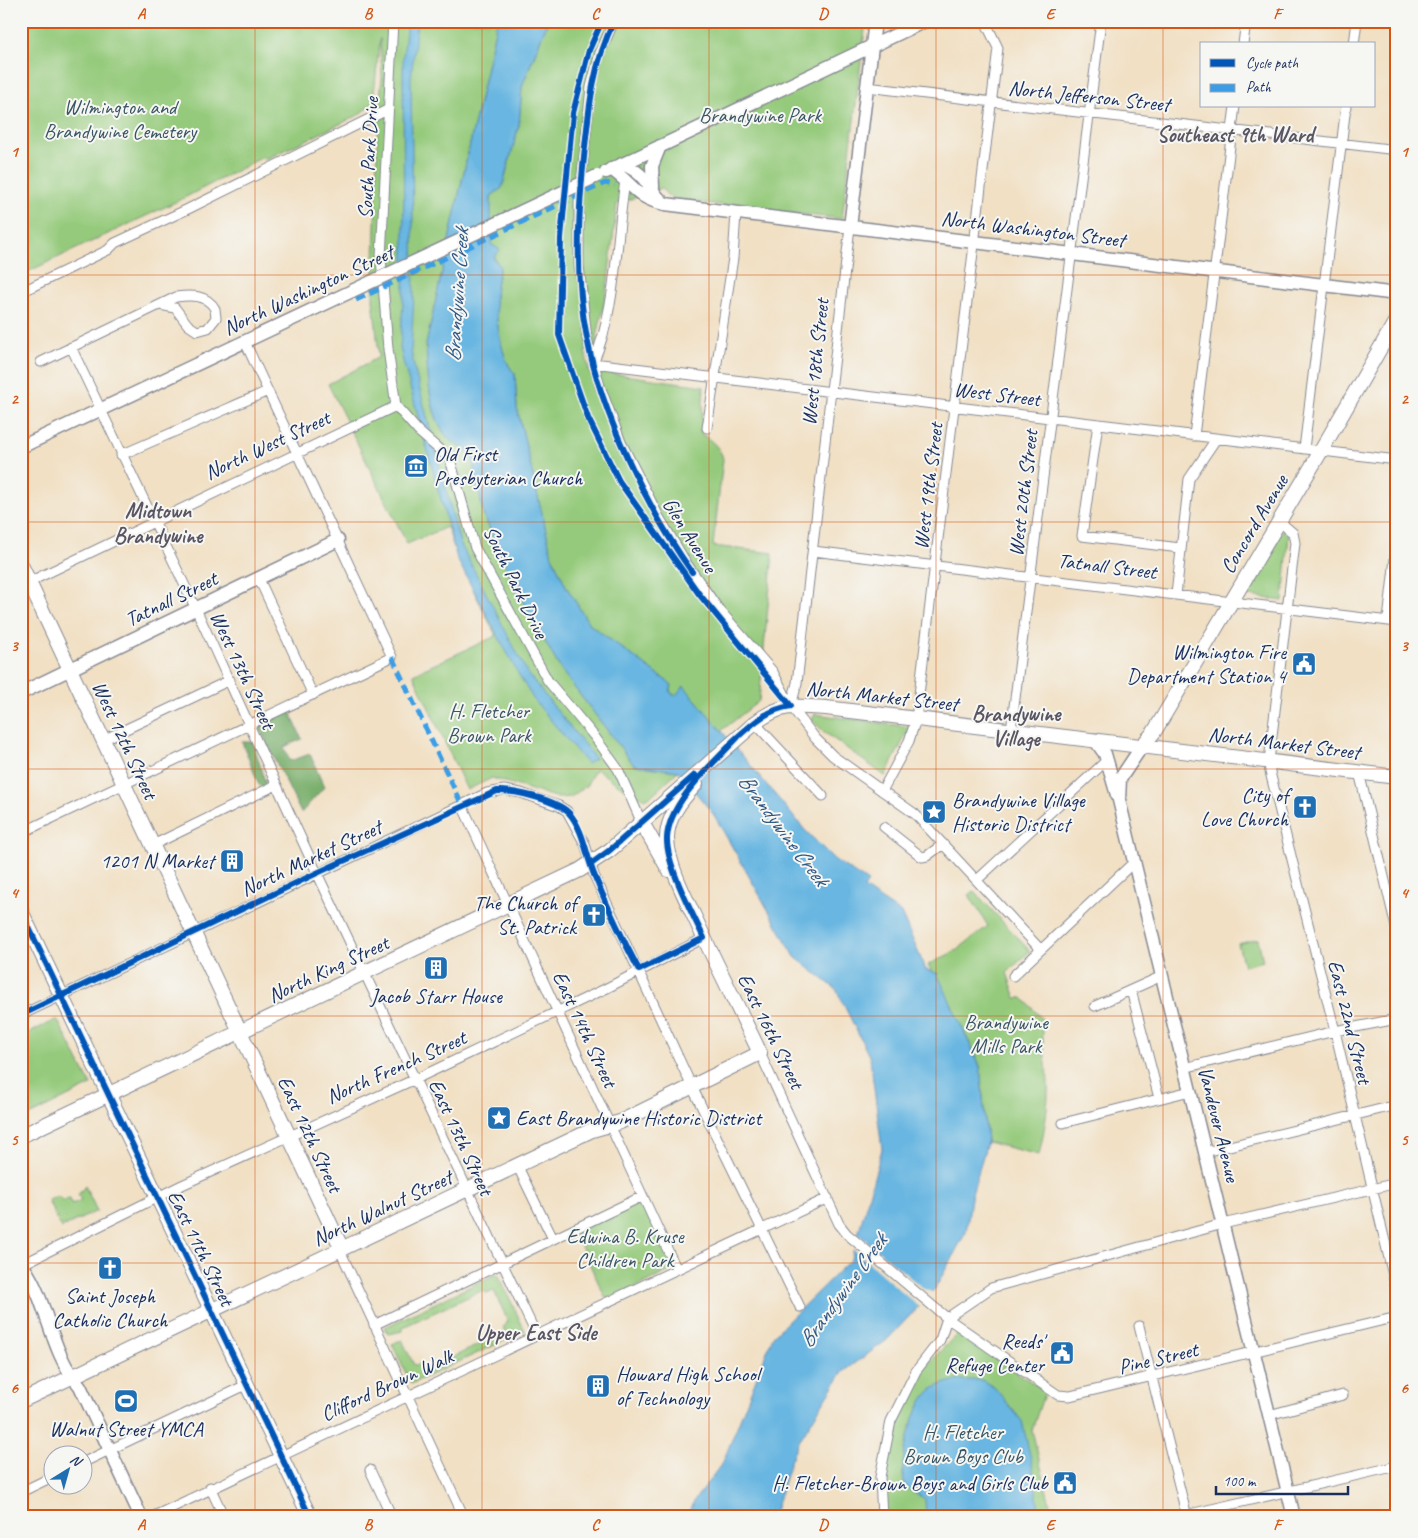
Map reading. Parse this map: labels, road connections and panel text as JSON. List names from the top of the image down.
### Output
{
  "streets": {
    "main road": [
      "Concord Avenue",
      "North Market Street",
      "West 12th Street",
      "North King Street",
      "East 16th Street",
      "East 12th Street",
      "North Walnut Street",
      "East 11th Street"
    ],
    "street": [
      "North Jefferson Street",
      "South Park Drive",
      "North Washington Street",
      "West 18th Street",
      "West Street",
      "North West Street",
      "West 19th Street",
      "West 20th Street",
      "Glen Avenue",
      "Tatnall Street",
      "West 13th Street",
      "East 22nd Street",
      "East 14th Street",
      "North French Street",
      "Vandever Avenue",
      "East 13th Street",
      "Pine Street",
      "Clifford Brown Walk"
    ]
  },
  "crossings": [
    ["North Jefferson Street", "West 18th Street"],
    ["North Jefferson Street", "West 19th Street"],
    ["North Jefferson Street", "West 20th Street"],
    ["South Park Drive", "North West Street"],
    ["South Park Drive", "North Market Street"],
    ["South Park Drive", "North King Street"],
    ["North Washington Street", "West 18th Street"],
    ["North Washington Street", "West 19th Street"],
    ["North Washington Street", "West 20th Street"],
    ["North Washington Street", "West 13th Street"],
    ["West 18th Street", "West Street"],
    ["West 18th Street", "Glen Avenue"],
    ["West 18th Street", "Tatnall Street"],
    ["West 18th Street", "North Market Street"],
    ["West Street", "West 19th Street"],
    ["West Street", "West 20th Street"],
    ["West Street", "Concord Avenue"],
    ["West Street", "Glen Avenue"],
    ["North West Street", "West 13th Street"],
    ["North West Street", "West 12th Street"],
    ["West 19th Street", "Glen Avenue"],
    ["West 19th Street", "Tatnall Street"],
    ["West 19th Street", "North Market Street"],
    ["West 20th Street", "Tatnall Street"],
    ["West 20th Street", "North Market Street"],
    ["Concord Avenue", "Tatnall Street"],
    ["Concord Avenue", "North Market Street"],
    ["Concord Avenue", "Vandever Avenue"],
    ["Glen Avenue", "North Market Street"],
    ["Tatnall Street", "West 13th Street"],
    ["Tatnall Street", "West 12th Street"],
    ["West 13th Street", "North Market Street"],
    ["West 13th Street", "East 13th Street"],
    ["North Market Street", "West 12th Street"],
    ["North Market Street", "North King Street"],
    ["North Market Street", "East 22nd Street"],
    ["North Market Street", "East 14th Street"],
    ["North Market Street", "East 16th Street"],
    ["North Market Street", "North French Street"],
    ["North Market Street", "Vandever Avenue"],
    ["North Market Street", "East 12th Street"],
    ["North Market Street", "East 13th Street"],
    ["North Market Street", "North Walnut Street"],
    ["North Market Street", "East 11th Street"],
    ["North Market Street", "Clifford Brown Walk"],
    ["West 12th Street", "East 12th Street"],
    ["North King Street", "East 14th Street"],
    ["North King Street", "East 12th Street"],
    ["North King Street", "East 13th Street"],
    ["North King Street", "East 11th Street"],
    ["East 14th Street", "North French Street"],
    ["East 14th Street", "North Walnut Street"],
    ["East 14th Street", "Clifford Brown Walk"],
    ["East 16th Street", "North French Street"],
    ["East 16th Street", "North Walnut Street"],
    ["East 16th Street", "Pine Street"],
    ["East 16th Street", "Clifford Brown Walk"],
    ["North French Street", "East 12th Street"],
    ["North French Street", "East 13th Street"],
    ["North French Street", "East 11th Street"],
    ["Vandever Avenue", "Pine Street"],
    ["East 12th Street", "North Walnut Street"],
    ["East 12th Street", "Clifford Brown Walk"],
    ["East 13th Street", "North Walnut Street"],
    ["East 13th Street", "Clifford Brown Walk"],
    ["North Walnut Street", "East 11th Street"],
    ["East 11th Street", "Clifford Brown Walk"]
  ],
  "districts": [
    "Southeast 9th Ward",
    "Midtown Brandywine",
    "Brandywine Village",
    "Upper East Side"
  ],
  "water": ["Brandywine Creek"],
  "parks": [
    "Wilmington and Brandywine Cemetery",
    "Brandywine Park",
    "H. Fletcher Brown Park",
    "Brandywine Mills Park",
    "Edwina B. Kruse Children Park",
    "H. Fletcher Brown Boys Club"
  ],
  "places": {
    "museum": ["Old First Presbyterian Church"],
    "public building": ["Wilmington Fire Department Station 4", "Reeds' Refuge Center", "H. Fletcher-Brown Boys and Girls Club"],
    "church": ["City of Love Church", "The Church of St. Patrick", "Saint Joseph Catholic Church"],
    "place": ["Brandywine Village Historic District", "East Brandywine Historic District"],
    "building": ["1201 N Market", "Jacob Starr House", "Howard High School of Technology"],
    "sports": ["Walnut Street YMCA"]
  },
  "legend": ["Cycle path", "Path"],
  "scale_bar": "100 m",
  "north": "top right",
  "grid": {
    "columns": [
      "A",
      "B",
      "C",
      "D",
      "E",
      "F"
    ],
    "rows": [
      "1",
      "2",
      "3",
      "4",
      "5",
      "6"
    ]
  }
}
